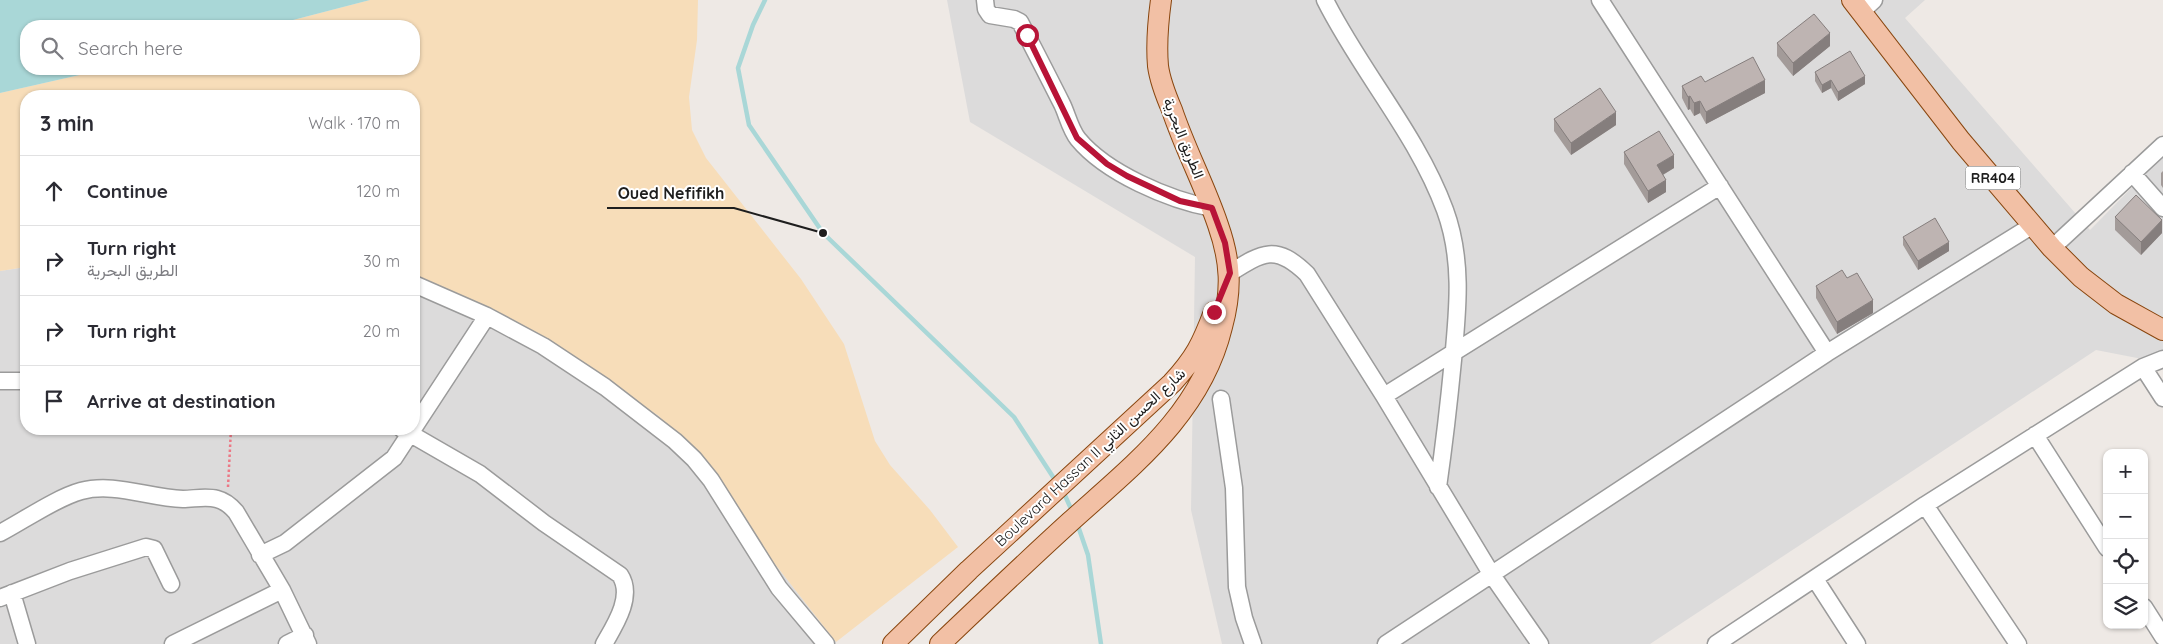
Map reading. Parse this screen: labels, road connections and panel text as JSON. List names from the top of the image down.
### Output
{
  "streets": {
    "main road": ["الطريق البحرية", "RR404", "Boulevard Hassan II شارع الحسن الثاني"]
  },
  "crossings": [
    ["الطريق البحرية", "Boulevard Hassan II شارع الحسن الثاني"]
  ],
  "places": ["Oued Nefifikh"],
  "page": {
    "search": "Search here",
    "heading": ["3 min", "Walk · 170 m"],
    "list": [
      ["Continue", "120 m"],
      ["Turn right", "الطريق البحرية", "30 m"],
      ["Turn right", "20 m"],
      "Arrive at destination"
    ],
    "map_buttons": ["+", "−"]
  }
}
